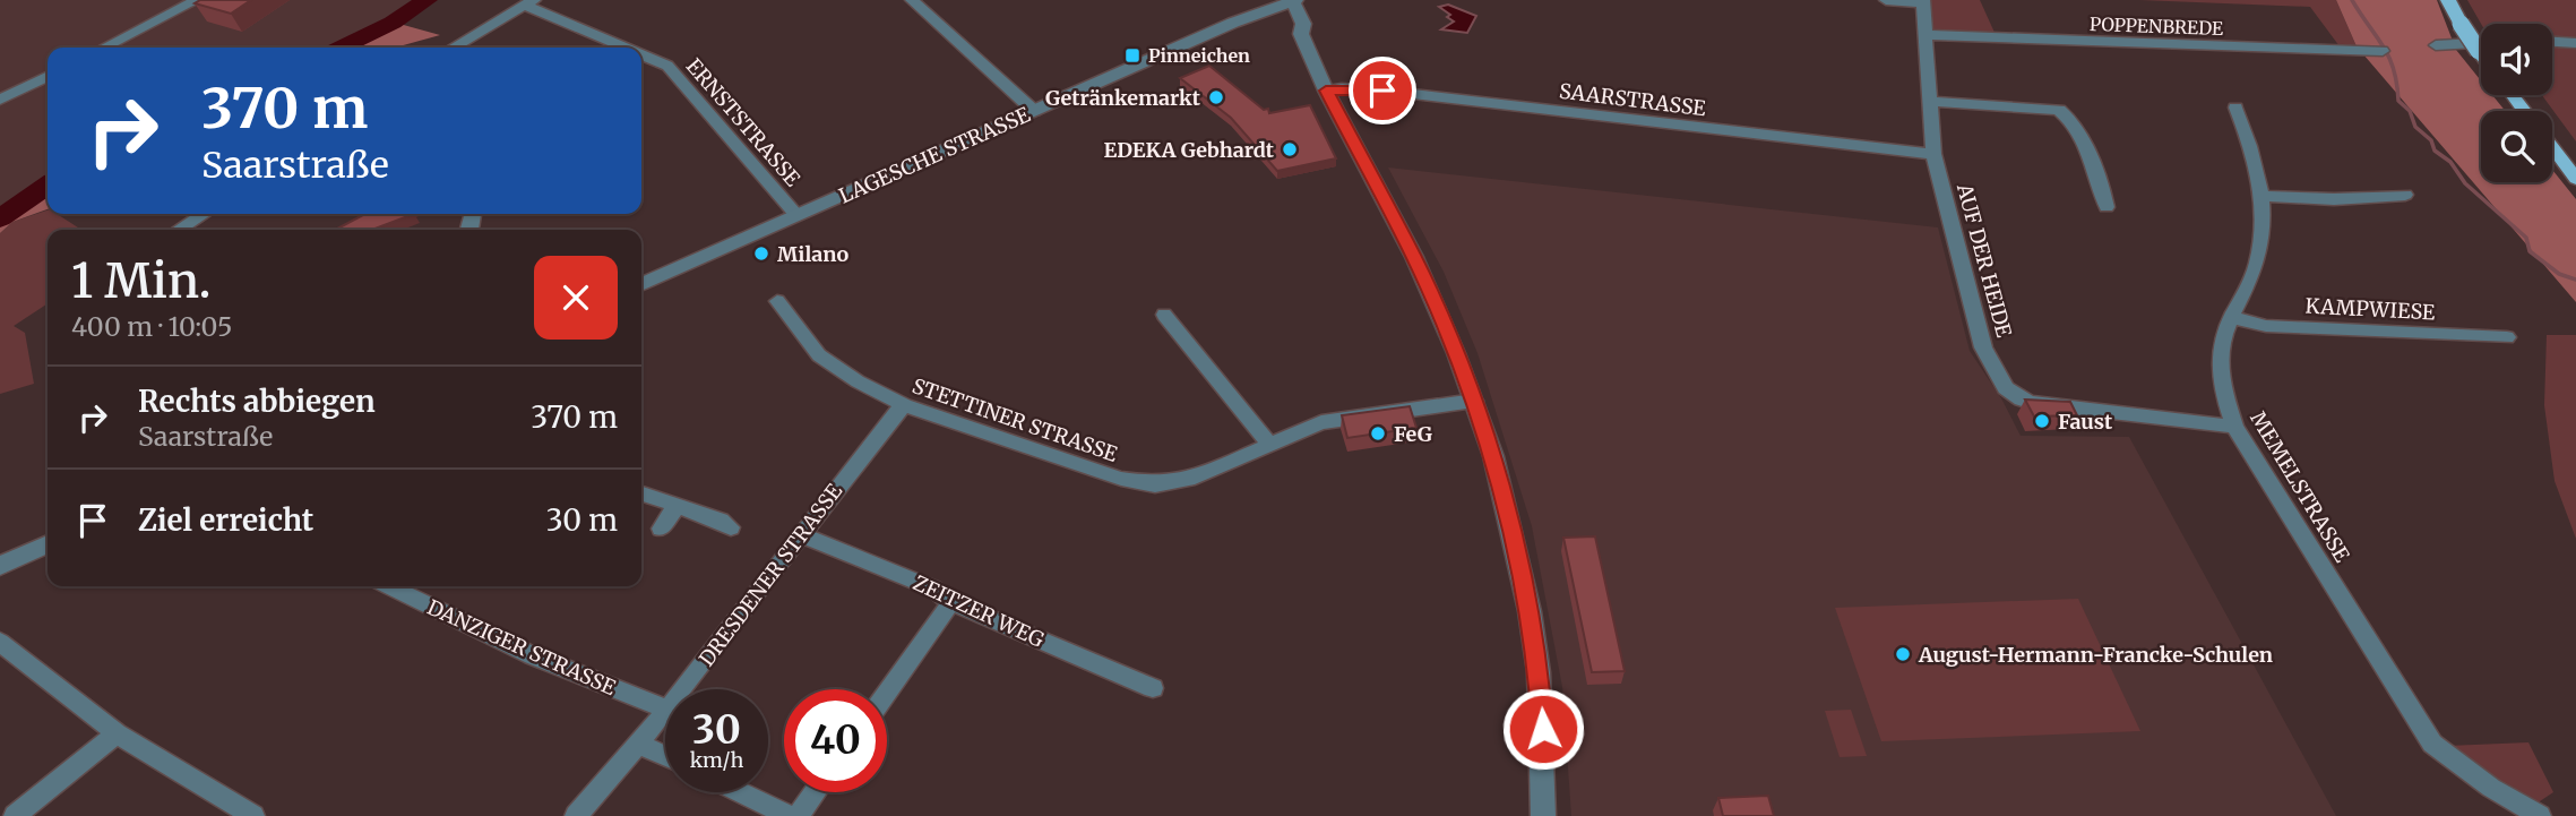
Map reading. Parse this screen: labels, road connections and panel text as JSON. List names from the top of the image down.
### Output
{
  "streets": {
    "street": [
      "POPPENBREDE",
      "SAARSTRASSE",
      "ERNSTSTRASSE",
      "LAGESCHE STRASSE",
      "AUF DER HEIDE",
      "KAMPWIESE",
      "STETTINER STRASSE",
      "MEMELSTRASSE",
      "DRESDENER STRASSE",
      "ZEITZER WEG",
      "DANZIGER STRASSE"
    ]
  },
  "crossings": [
    ["POPPENBREDE", "AUF DER HEIDE"],
    ["SAARSTRASSE", "AUF DER HEIDE"],
    ["ERNSTSTRASSE", "LAGESCHE STRASSE"],
    ["AUF DER HEIDE", "MEMELSTRASSE"],
    ["KAMPWIESE", "MEMELSTRASSE"],
    ["STETTINER STRASSE", "DRESDENER STRASSE"],
    ["DRESDENER STRASSE", "ZEITZER WEG"]
  ],
  "places": {
    "transit": ["Pinneichen"],
    "other": [
      "Getränkemarkt",
      "EDEKA Gebhardt",
      "Milano",
      "Faust",
      "FeG",
      "August-Hermann-Francke-Schulen"
    ]
  },
  "page": {
    "turn": ["370 m", "Saarstraße"],
    "heading": ["1 Min.", "400 m · 10:05"],
    "list": [
      {
        "name": "Rechts abbiegen",
        "note": "Saarstraße",
        "value": "370 m"
      },
      {
        "name": "Ziel erreicht",
        "value": "30 m"
      }
    ],
    "speed": "30 km/h",
    "limit": "40"
  }
}
